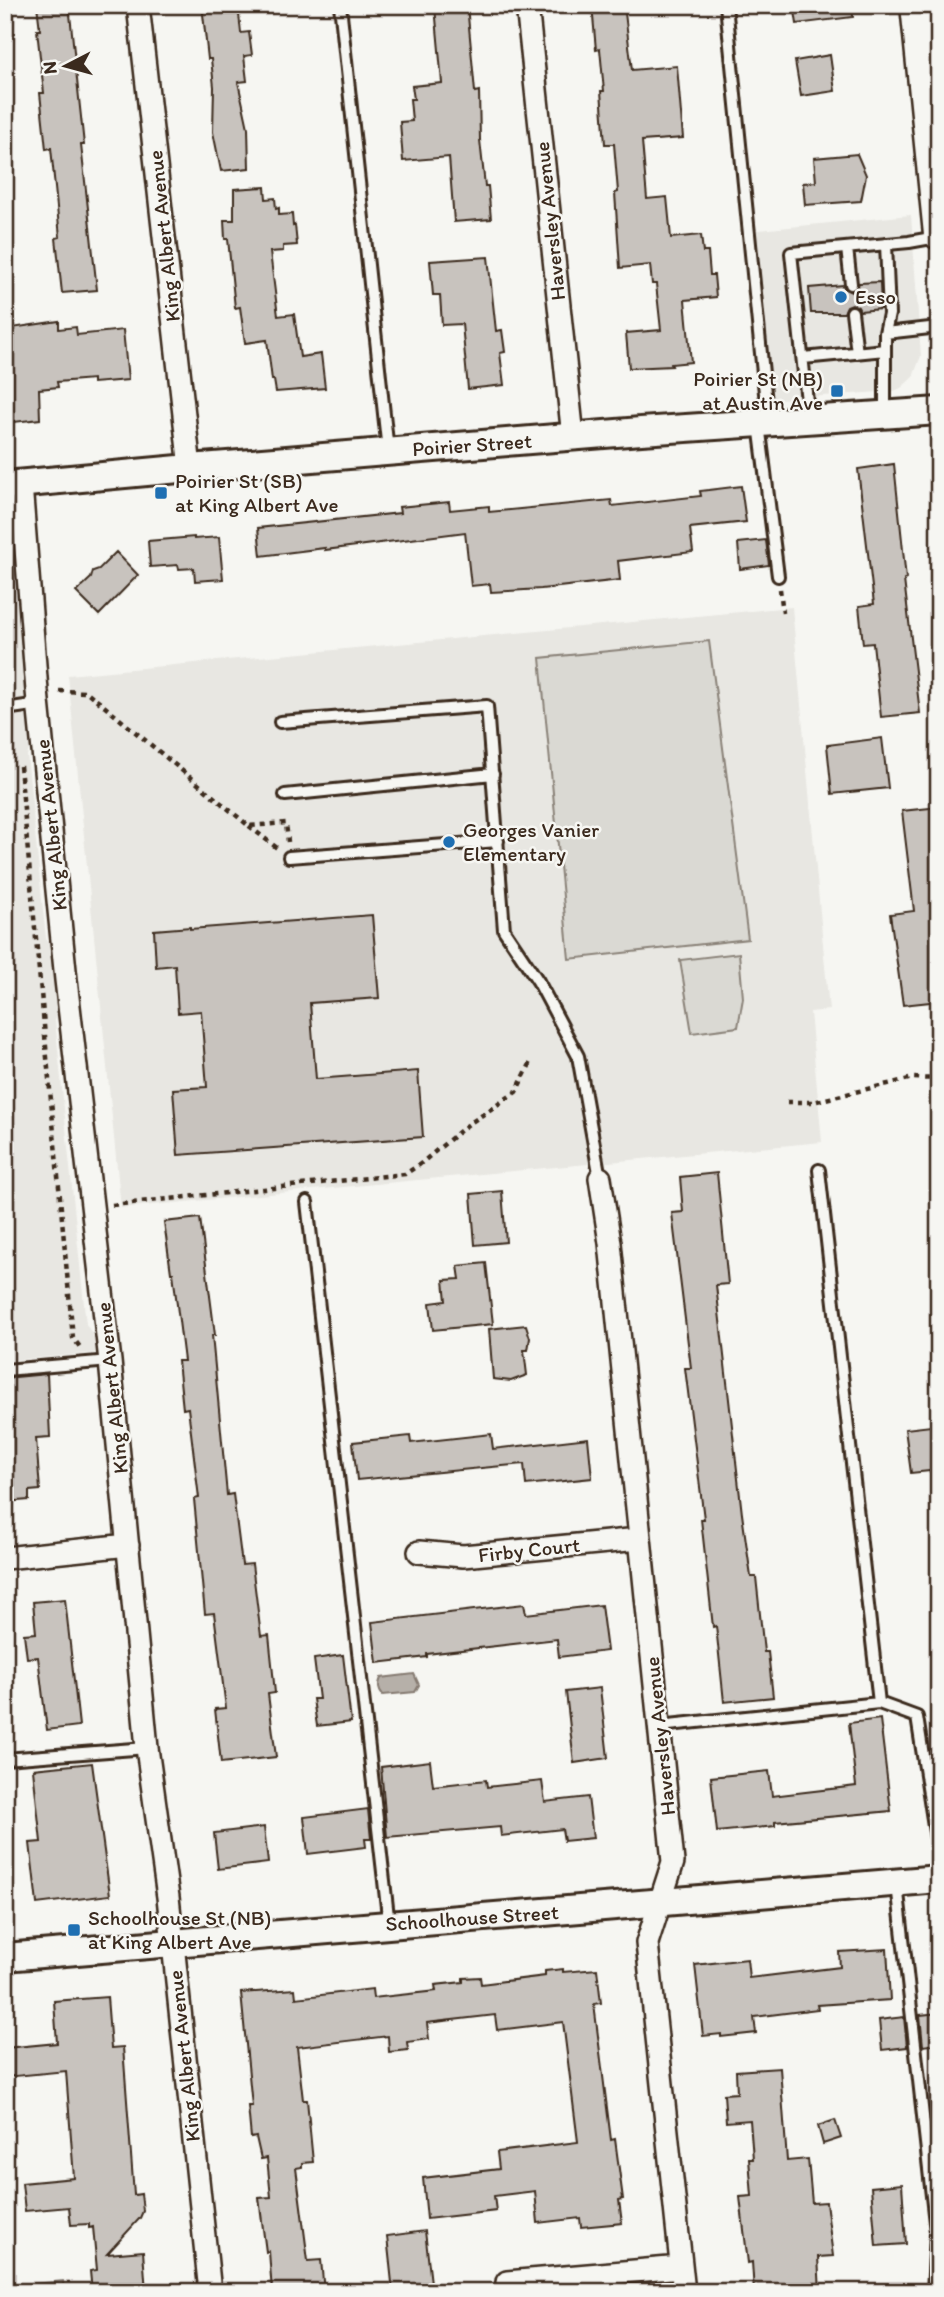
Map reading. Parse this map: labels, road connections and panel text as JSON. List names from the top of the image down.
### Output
{
  "streets": {
    "street": [
      "Haversley Avenue",
      "King Albert Avenue",
      "Poirier Street",
      "Firby Court",
      "Schoolhouse Street"
    ]
  },
  "crossings": [
    ["Haversley Avenue", "Poirier Street"],
    ["Haversley Avenue", "Firby Court"],
    ["Haversley Avenue", "Schoolhouse Street"],
    ["King Albert Avenue", "Poirier Street"],
    ["King Albert Avenue", "Schoolhouse Street"]
  ],
  "places": {
    "other": ["Esso", "Georges Vanier Elementary"],
    "transit": ["Poirier St (NB) at Austin Ave", "Poirier St (SB) at King Albert Ave", "Schoolhouse St (NB) at King Albert Ave"]
  },
  "north": "left"
}
